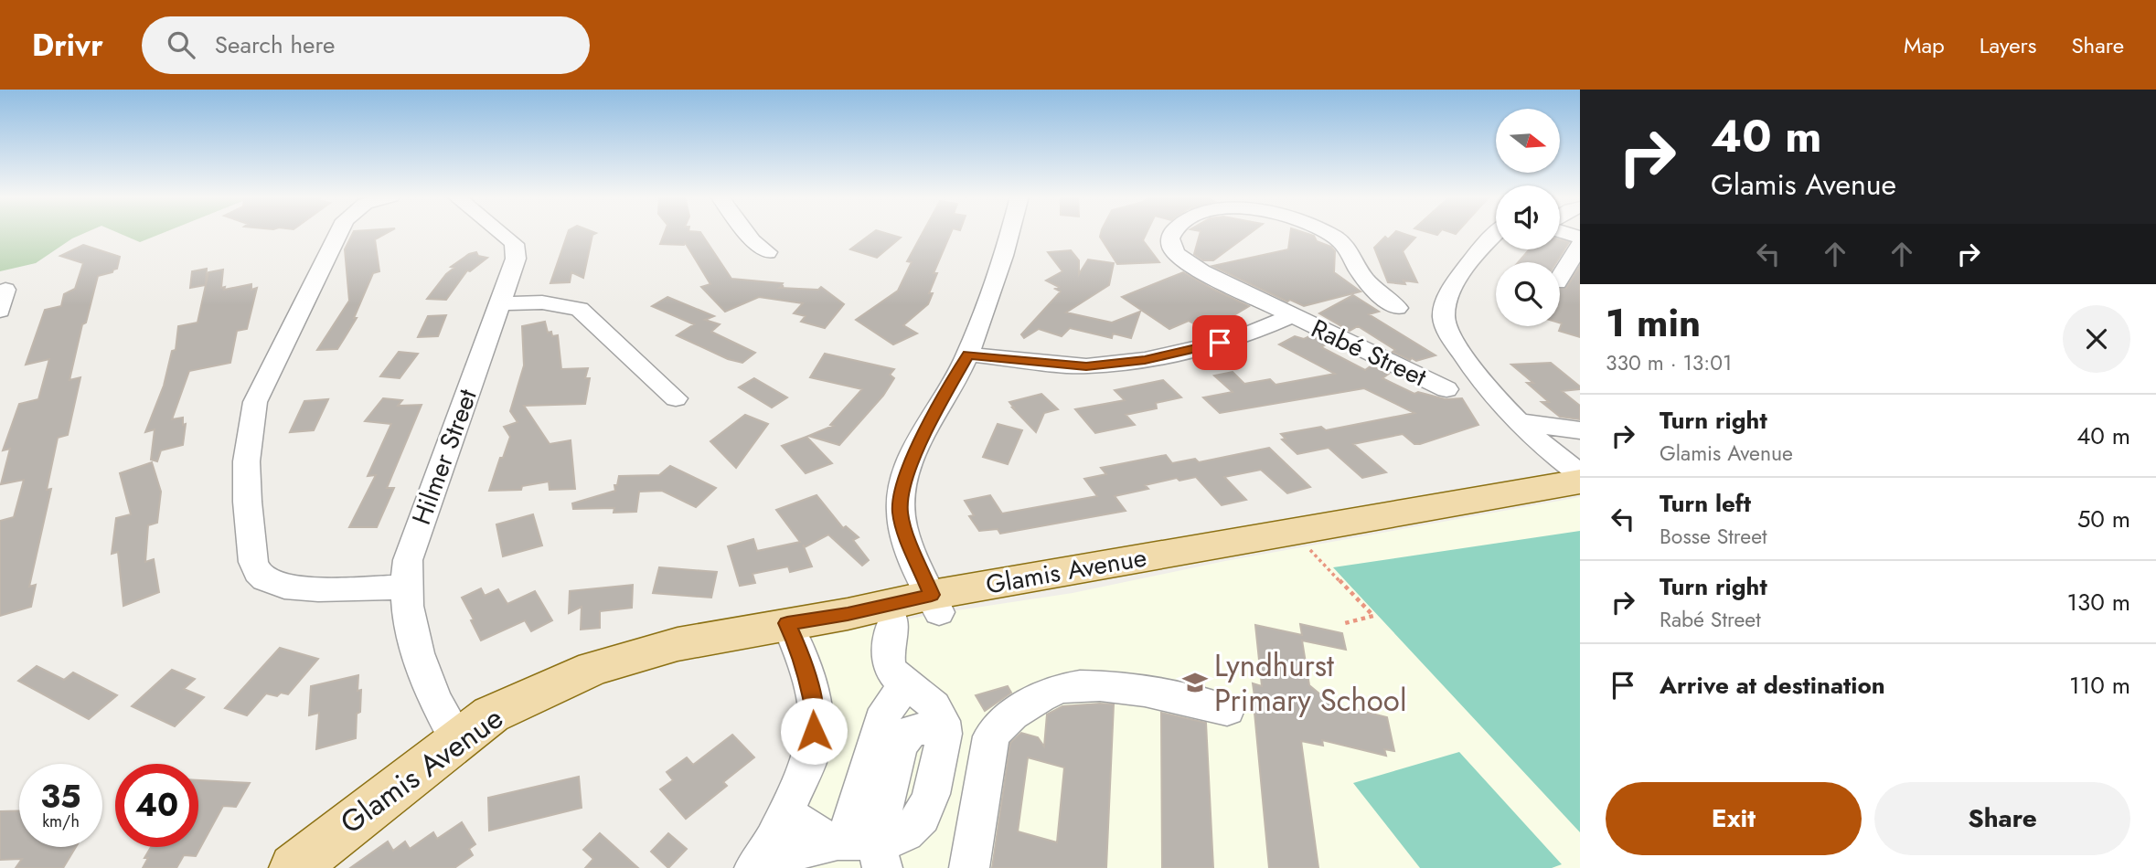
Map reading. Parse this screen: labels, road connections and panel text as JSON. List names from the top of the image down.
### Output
{
  "streets": {
    "main road": ["Glamis Avenue"],
    "street": ["Rabé Street", "Hilmer Street"]
  },
  "crossings": [
    ["Hilmer Street", "Glamis Avenue"]
  ],
  "places": {
    "school or university": ["Lyndhurst Primary School"]
  },
  "north": "right",
  "page": {
    "header": "Drivr",
    "search": "Search here",
    "nav": ["Map", "Layers", "Share"],
    "turn": ["40 m", "Glamis Avenue"],
    "heading": ["1 min", "330 m · 13:01"],
    "list": [
      {
        "name": "Turn right",
        "note": "Glamis Avenue",
        "value": "40 m"
      },
      {
        "name": "Turn left",
        "note": "Bosse Street",
        "value": "50 m"
      },
      {
        "name": "Turn right",
        "note": "Rabé Street",
        "value": "130 m"
      },
      {
        "name": "Arrive at destination",
        "value": "110 m"
      }
    ],
    "speed": "35 km/h",
    "limit": "40",
    "buttons": ["Exit", "Share"]
  }
}
